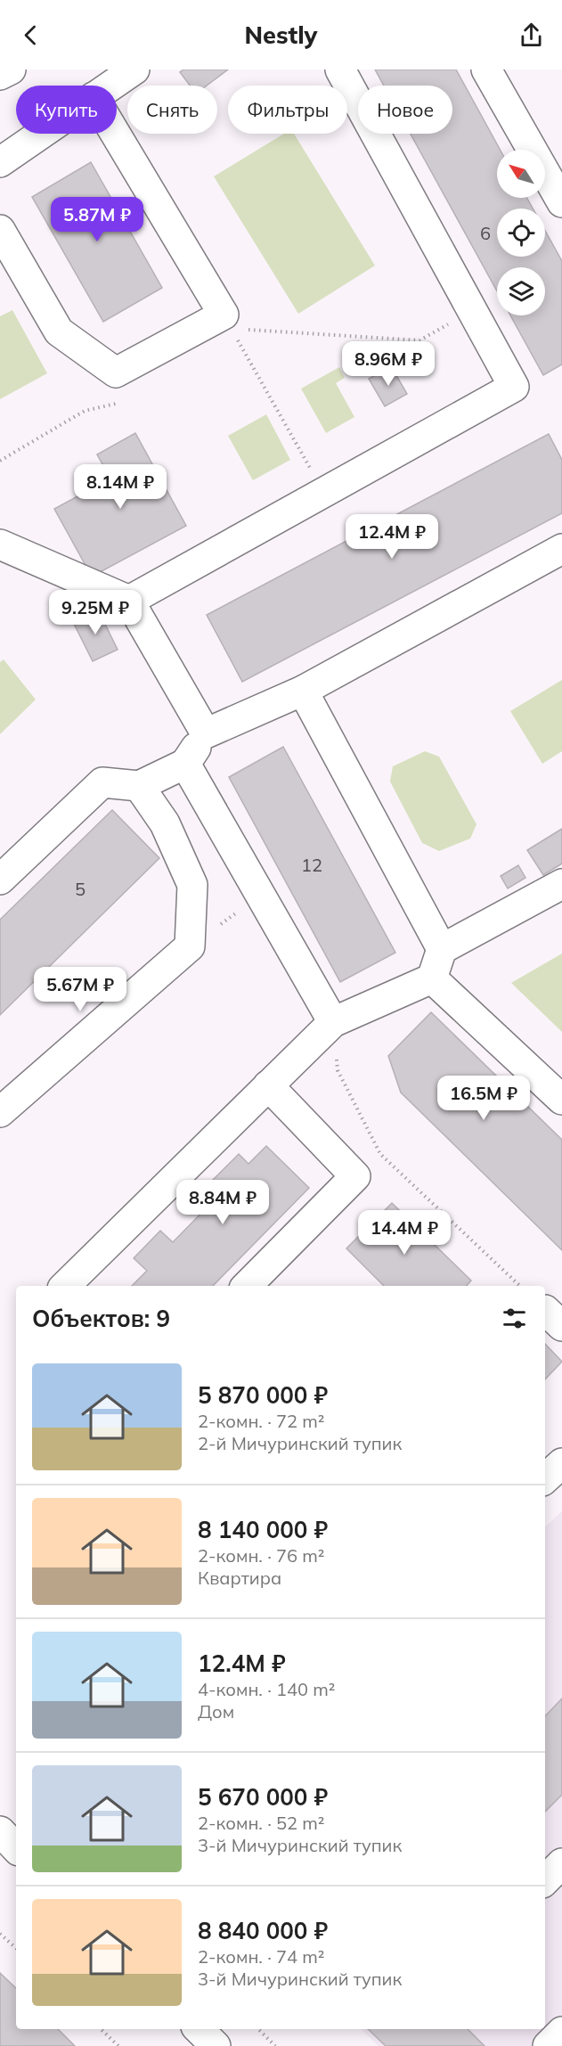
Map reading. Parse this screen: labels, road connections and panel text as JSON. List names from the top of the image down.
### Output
{
  "house_numbers": ["6", "12", "5"],
  "north": "top left",
  "page": {
    "header": "Nestly",
    "chip": [
      "Купить",
      "Снять",
      "Фильтры",
      "Новое"
    ],
    "price": [
      "5.87M ₽",
      "8.96M ₽",
      "8.14M ₽",
      "12.4M ₽",
      "9.25M ₽",
      "5.67M ₽",
      "16.5M ₽",
      "8.84M ₽",
      "14.4M ₽"
    ],
    "heading": "Объектов: 9",
    "list": [
      {
        "name": "5 870 000 ₽",
        "note": "2-комн. · 72 m² · 2-й Мичуринский тупик"
      },
      {
        "name": "8 140 000 ₽",
        "note": "2-комн. · 76 m² · Квартира"
      },
      {
        "name": "12.4M ₽",
        "note": "4-комн. · 140 m² · Дом"
      },
      {
        "name": "5 670 000 ₽",
        "note": "2-комн. · 52 m² · 3-й Мичуринский тупик"
      },
      {
        "name": "8 840 000 ₽",
        "note": "2-комн. · 74 m² · 3-й Мичуринский тупик"
      }
    ]
  }
}
